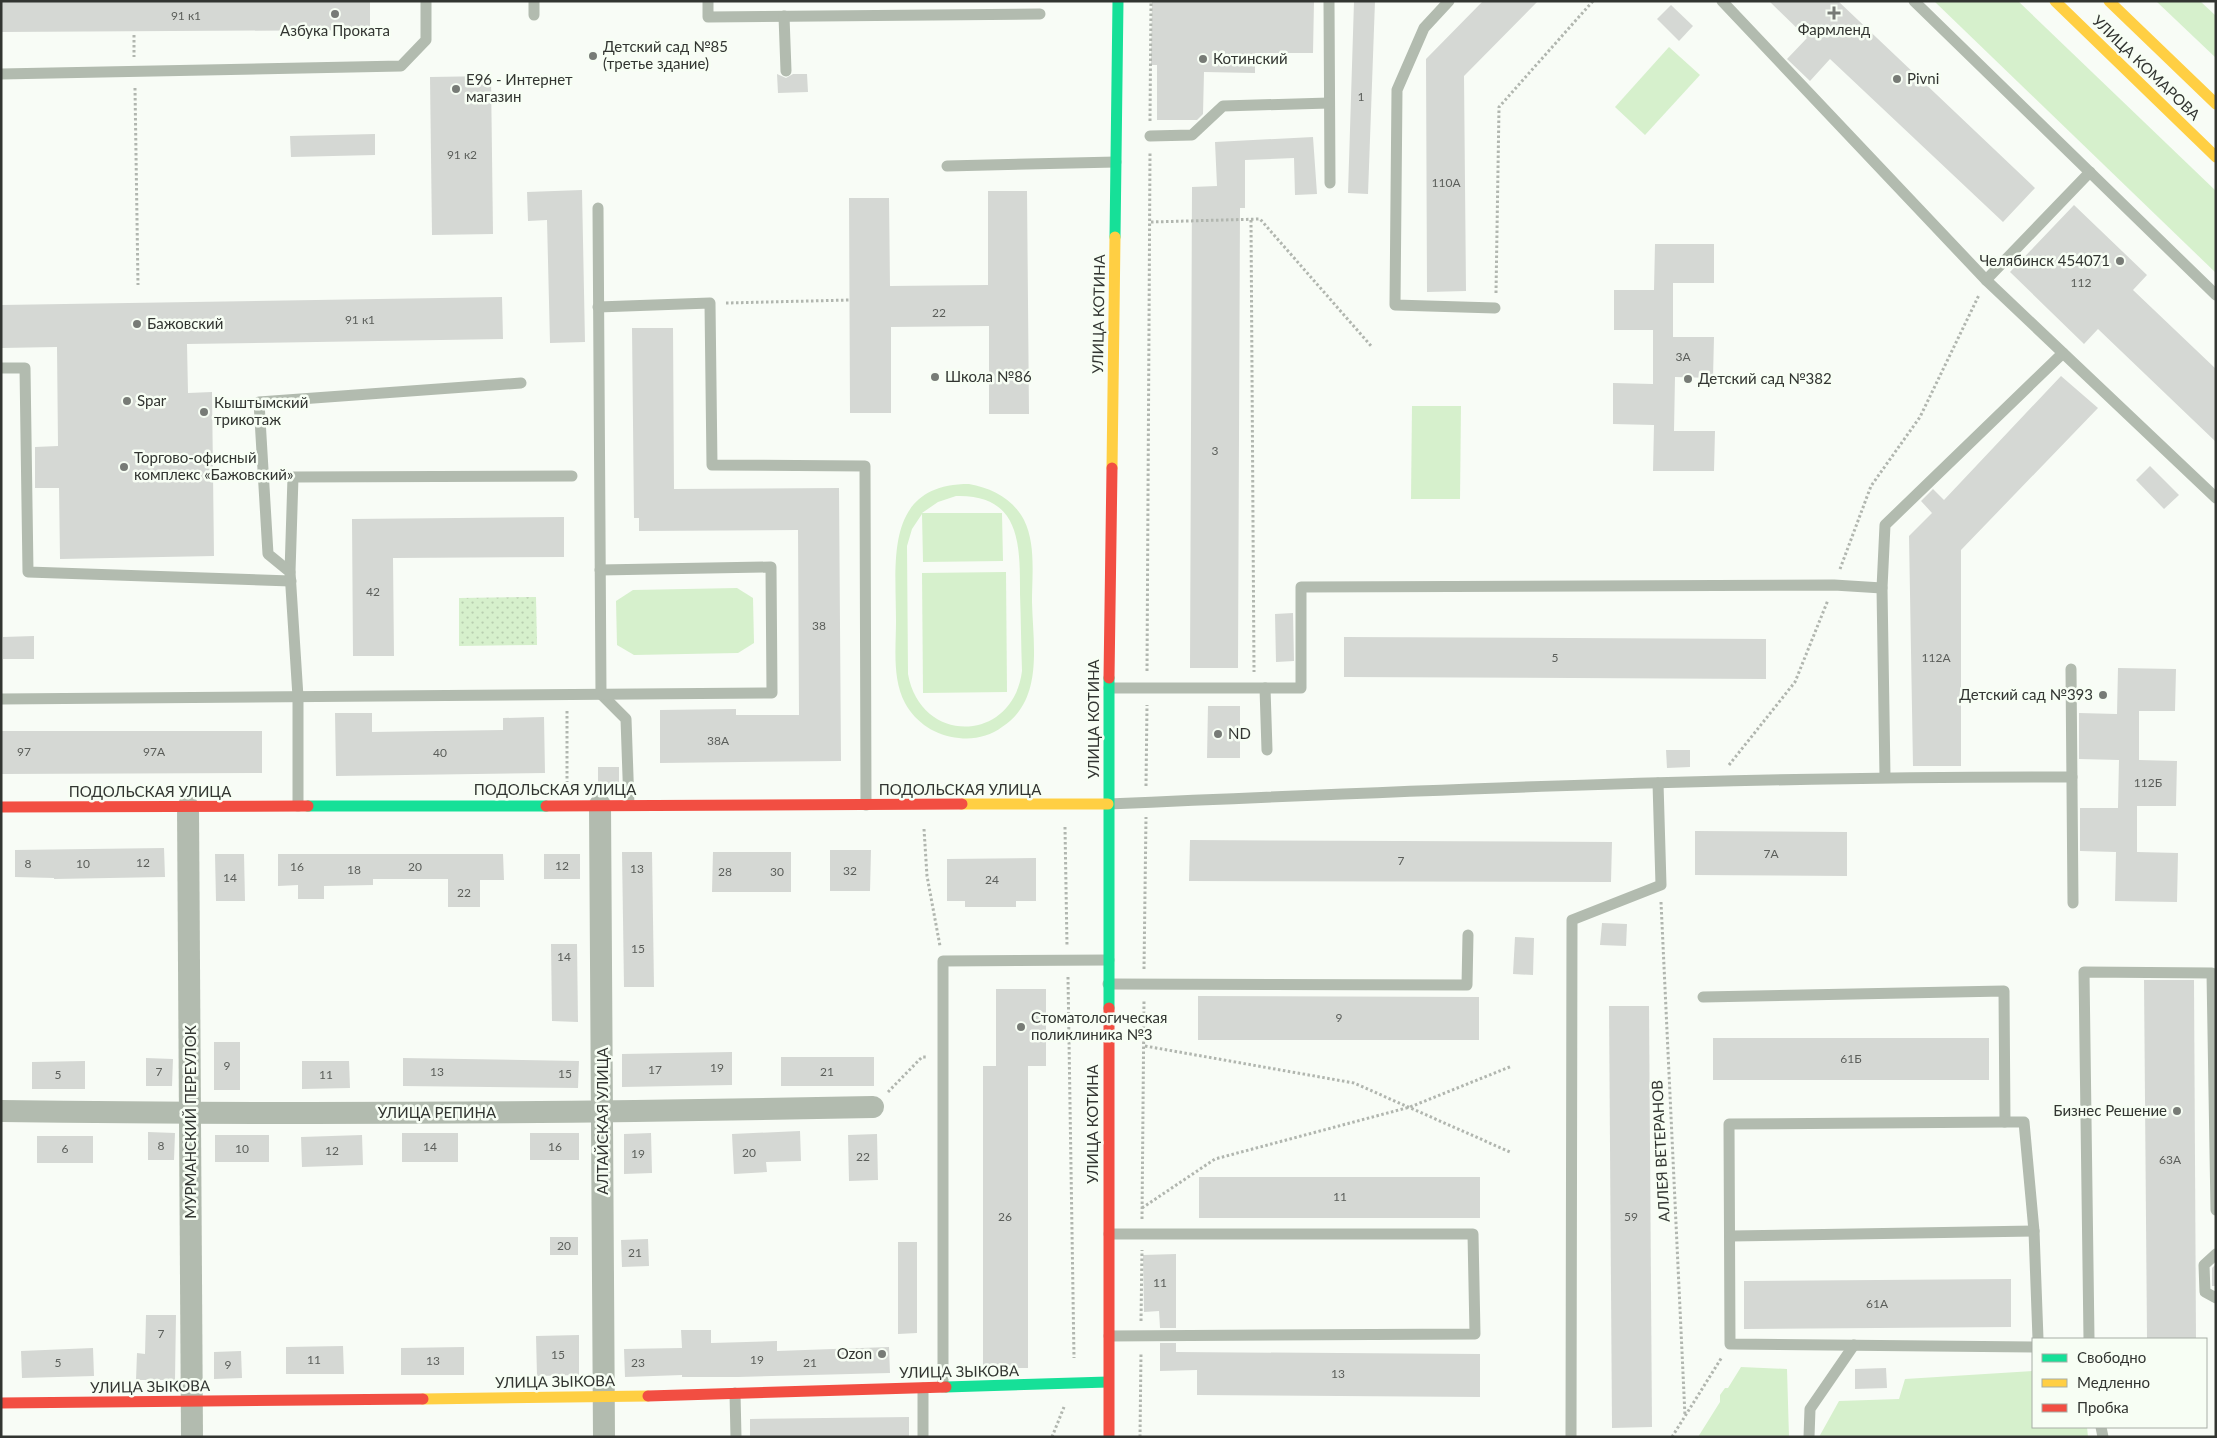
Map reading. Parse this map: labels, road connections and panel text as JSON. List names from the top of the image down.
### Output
{
  "streets": {
    "street": [
      "УЛИЦА КОМАРОВА",
      "УЛИЦА КОТИНА",
      "ПОДОЛЬСКАЯ УЛИЦА",
      "УЛИЦА РЕПИНА",
      "АЛТАЙСКАЯ УЛИЦА",
      "МУРМАНСКИЙ ПЕРЕУЛОК",
      "УЛИЦА ЗЫКОВА"
    ],
    "path": ["АЛЛЕЯ ВЕТЕРАНОВ"]
  },
  "crossings": [
    ["УЛИЦА КОТИНА", "ПОДОЛЬСКАЯ УЛИЦА"],
    ["УЛИЦА КОТИНА", "УЛИЦА ЗЫКОВА"],
    ["ПОДОЛЬСКАЯ УЛИЦА", "АЛТАЙСКАЯ УЛИЦА"],
    ["ПОДОЛЬСКАЯ УЛИЦА", "МУРМАНСКИЙ ПЕРЕУЛОК"],
    ["УЛИЦА РЕПИНА", "АЛТАЙСКАЯ УЛИЦА"],
    ["УЛИЦА РЕПИНА", "МУРМАНСКИЙ ПЕРЕУЛОК"],
    ["АЛТАЙСКАЯ УЛИЦА", "УЛИЦА ЗЫКОВА"],
    ["МУРМАНСКИЙ ПЕРЕУЛОК", "УЛИЦА ЗЫКОВА"]
  ],
  "places": {
    "health": ["Фармленд"],
    "other": [
      "Азбука Проката",
      "Детский сад №85 (третье здание)",
      "Котинский",
      "Pivni",
      "Е96 - Интернет магазин",
      "Челябинск 454071",
      "Бажовский",
      "Школа №86",
      "Детский сад №382",
      "Spar",
      "Кыштымский трикотаж",
      "Торгово-офисный комплекс «Бажовский»",
      "Детский сад №393",
      "ND",
      "Стоматологическая поликлиника №3",
      "Бизнес Решение",
      "Ozon"
    ]
  },
  "house_numbers": [
    "91 к1",
    "1",
    "91 к2",
    "110А",
    "112",
    "22",
    "91 к1",
    "3А",
    "3",
    "42",
    "38",
    "5",
    "112А",
    "38А",
    "97",
    "97А",
    "40",
    "112Б",
    "7А",
    "7",
    "12",
    "8",
    "10",
    "12",
    "16",
    "20",
    "13",
    "18",
    "32",
    "28",
    "30",
    "14",
    "24",
    "22",
    "15",
    "14",
    "9",
    "61Б",
    "9",
    "19",
    "17",
    "7",
    "13",
    "21",
    "15",
    "5",
    "11",
    "8",
    "14",
    "16",
    "6",
    "10",
    "12",
    "20",
    "19",
    "22",
    "63А",
    "11",
    "26",
    "59",
    "20",
    "21",
    "11",
    "61А",
    "7",
    "15",
    "11",
    "19",
    "13",
    "5",
    "23",
    "21",
    "9",
    "13"
  ],
  "legend": ["Свободно", "Медленно", "Пробка"]
}
